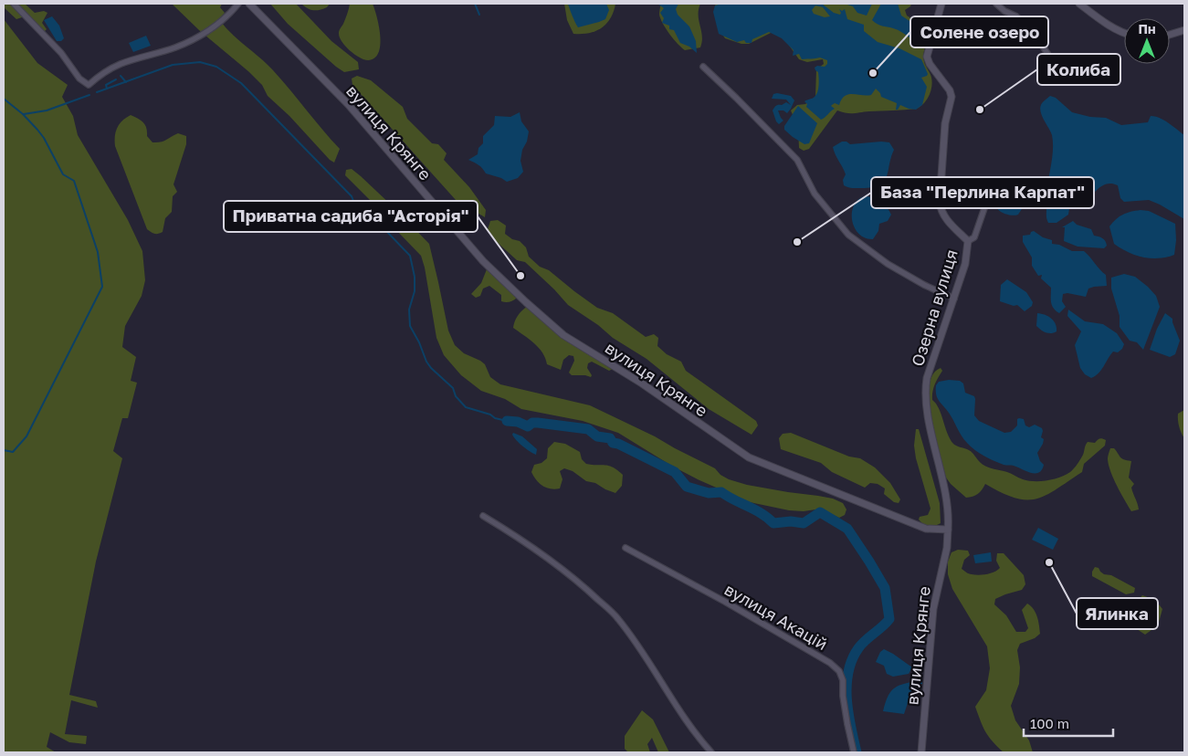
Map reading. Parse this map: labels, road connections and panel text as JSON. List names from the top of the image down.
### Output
{
  "streets": {
    "street": ["вулиця Крянге", "Озерна вулиця", "вулиця Акацій"]
  },
  "crossings": [
    ["вулиця Крянге", "Озерна вулиця"]
  ],
  "places": [
    "Солене озеро",
    "Колиба",
    "База \"Перлина Карпат\"",
    "Приватна садиба \"Асторія\"",
    "Ялинка"
  ],
  "scale_bar": "100 m",
  "north": "top"
}
